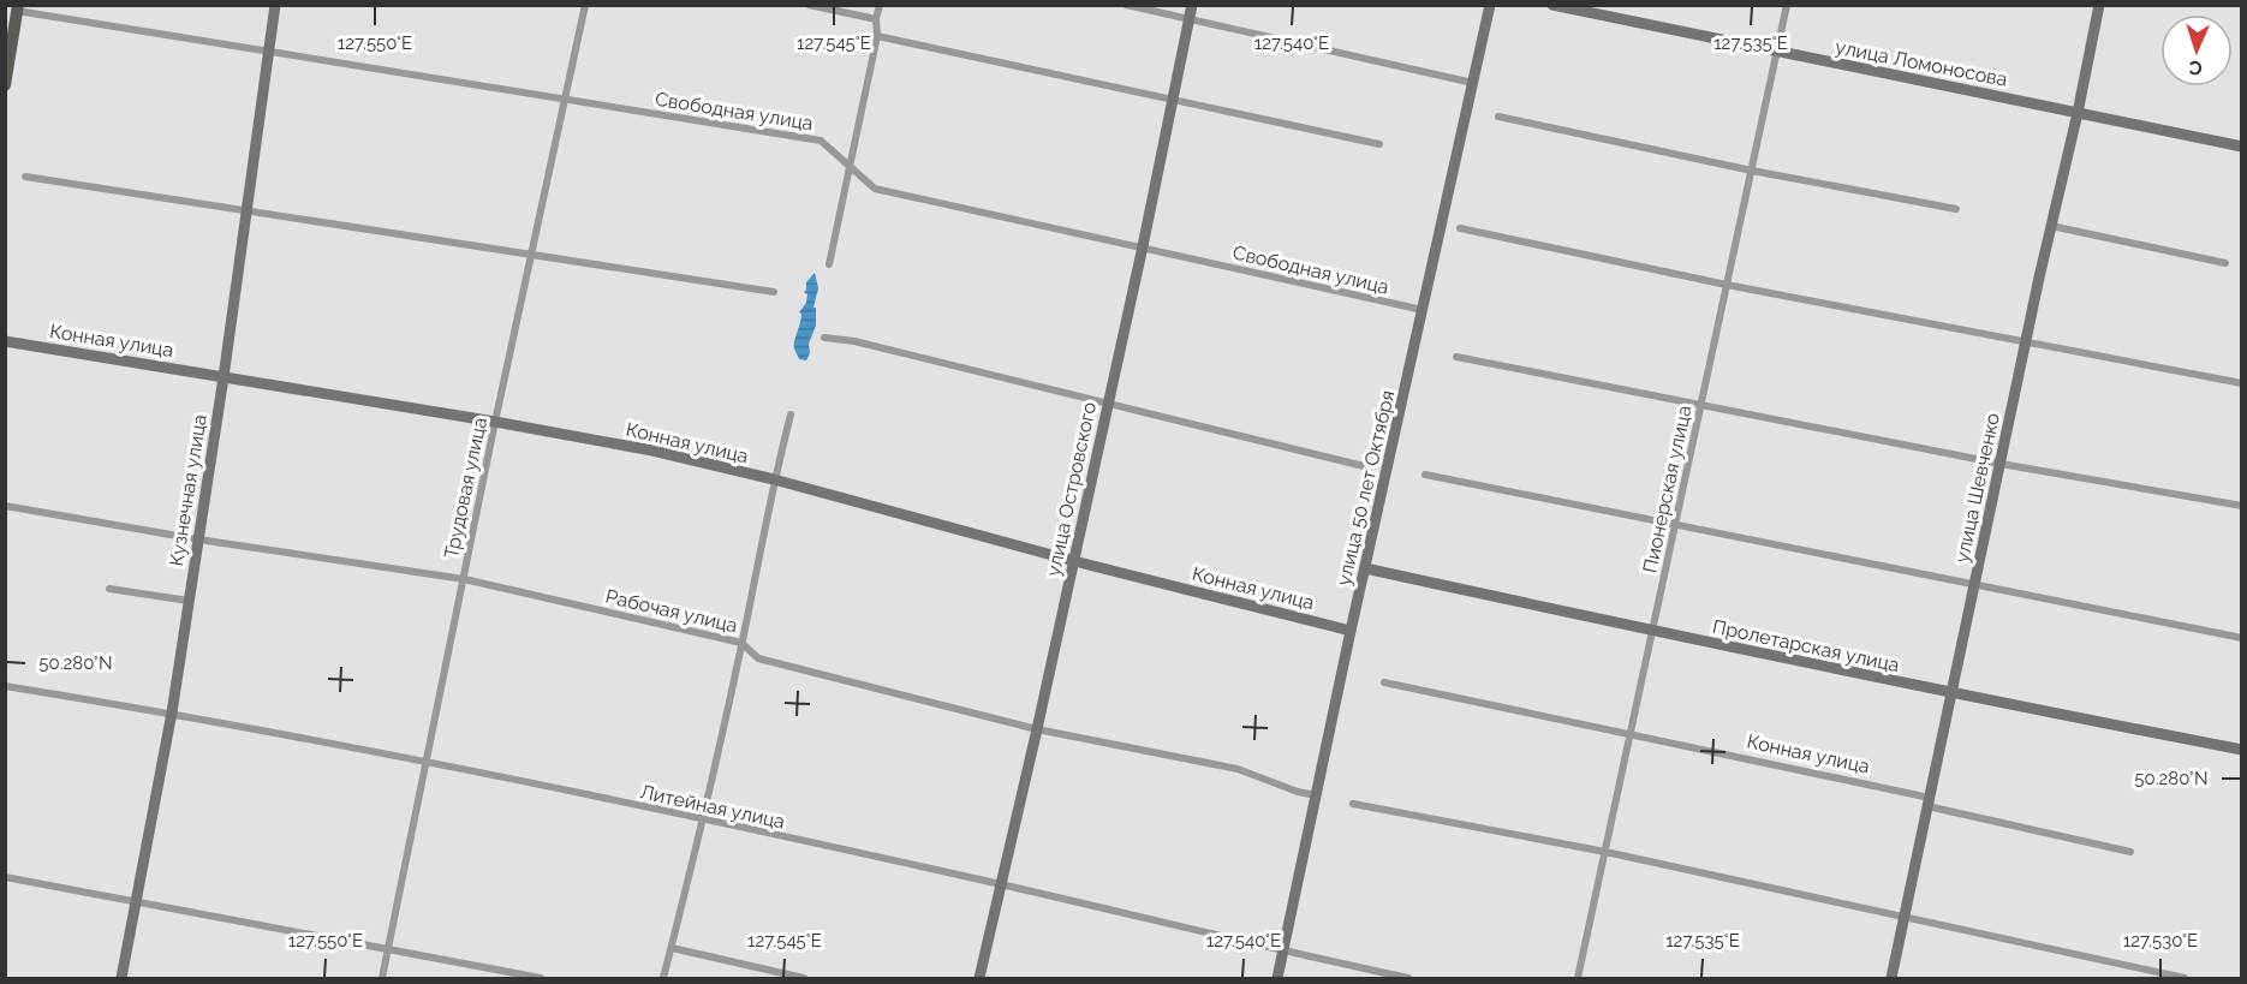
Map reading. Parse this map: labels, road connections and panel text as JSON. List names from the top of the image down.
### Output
{
  "streets": {
    "street": [
      "улица Ломоносова",
      "Свободная улица",
      "Конная улица",
      "Трудовая улица",
      "улица 50 лет Октября",
      "улица Шевченко",
      "улица Островского",
      "Пионерская улица",
      "Кузнечная улица",
      "Рабочая улица",
      "Пролетарская улица",
      "Литейная улица"
    ]
  },
  "crossings": [
    ["улица Ломоносова", "улица Шевченко"],
    ["улица Ломоносова", "Пионерская улица"],
    ["Свободная улица", "Трудовая улица"],
    ["Свободная улица", "улица 50 лет Октября"],
    ["Свободная улица", "улица Островского"],
    ["Свободная улица", "Кузнечная улица"],
    ["Конная улица", "Трудовая улица"],
    ["Конная улица", "улица 50 лет Октября"],
    ["Конная улица", "улица Шевченко"],
    ["Конная улица", "улица Островского"],
    ["Конная улица", "Пионерская улица"],
    ["Конная улица", "Кузнечная улица"],
    ["Трудовая улица", "Рабочая улица"],
    ["Трудовая улица", "Литейная улица"],
    ["улица 50 лет Октября", "Рабочая улица"],
    ["улица 50 лет Октября", "Пролетарская улица"],
    ["улица 50 лет Октября", "Литейная улица"],
    ["улица Шевченко", "Пролетарская улица"],
    ["улица Островского", "Рабочая улица"],
    ["улица Островского", "Литейная улица"],
    ["Пионерская улица", "Пролетарская улица"],
    ["Кузнечная улица", "Рабочая улица"],
    ["Кузнечная улица", "Литейная улица"]
  ],
  "north": "bottom",
  "coordinates": [
    "127.550°E",
    "127.545°E",
    "127.540°E",
    "127.535°E",
    "50.280°N",
    "127.530°E"
  ]
}
